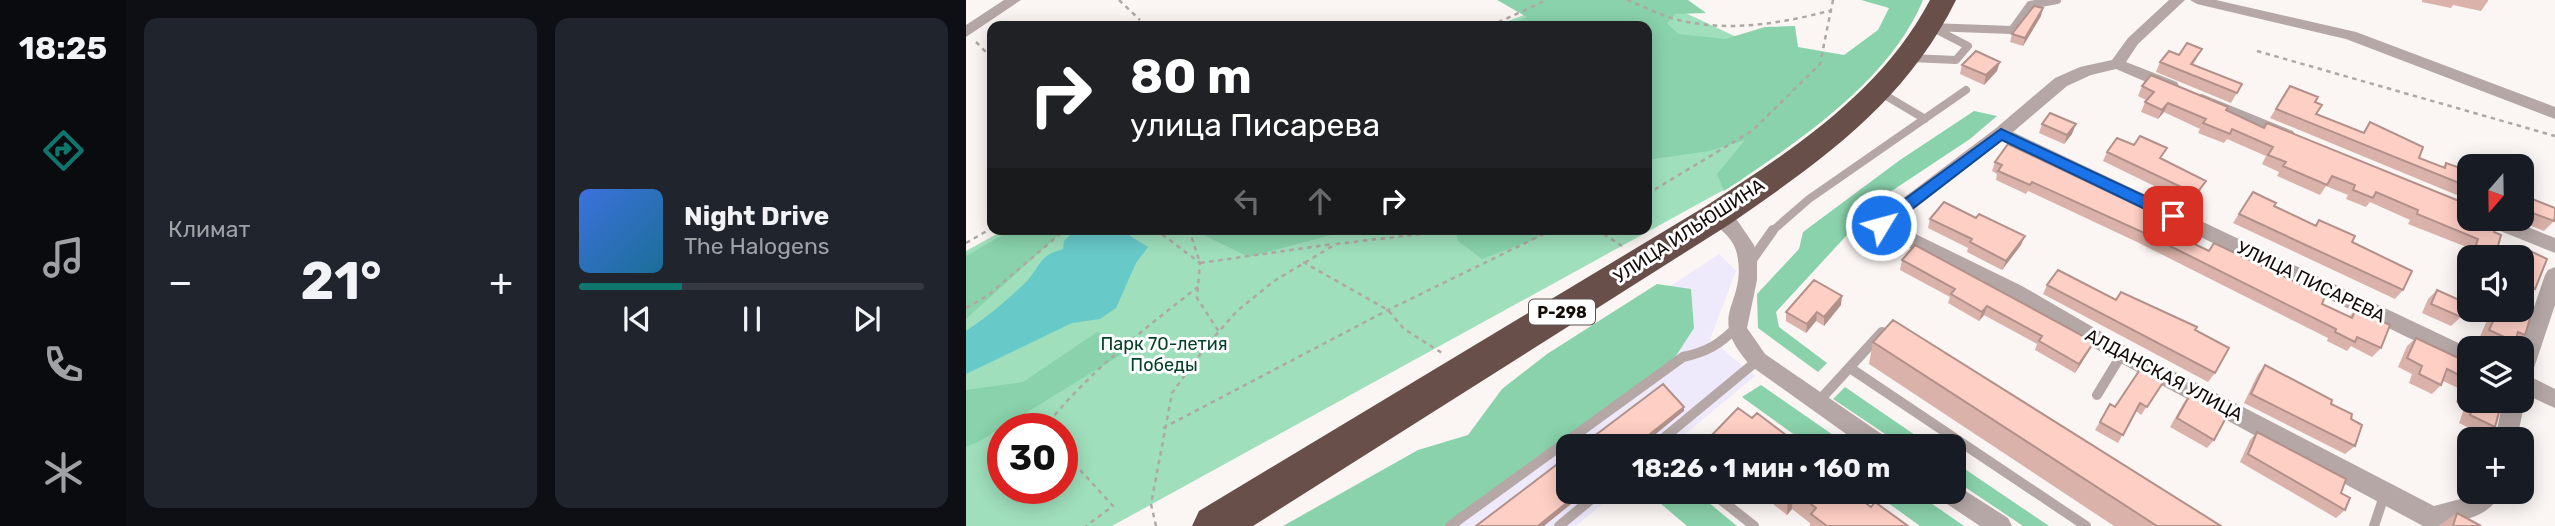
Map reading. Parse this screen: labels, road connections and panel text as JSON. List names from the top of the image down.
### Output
{
  "streets": {
    "highway": ["УЛИЦА ИЛЬЮШИНА", "Р-298"],
    "street": ["УЛИЦА ПИСАРЕВА", "АЛДАНСКАЯ УЛИЦА"]
  },
  "crossings": [
    ["УЛИЦА ПИСАРЕВА", "АЛДАНСКАЯ УЛИЦА"]
  ],
  "parks": ["Парк 70-летия Победы"],
  "north": "bottom",
  "page": {
    "tabs": "18:25",
    "tile": "Климат",
    "turn": ["80 m", "улица Писарева"],
    "map_buttons": "+",
    "song": ["Night Drive", "The Halogens"],
    "heat": ["−", "21°", "+"],
    "limit": "30",
    "trip": "18:26 · 1 мин · 160 m"
  }
}
